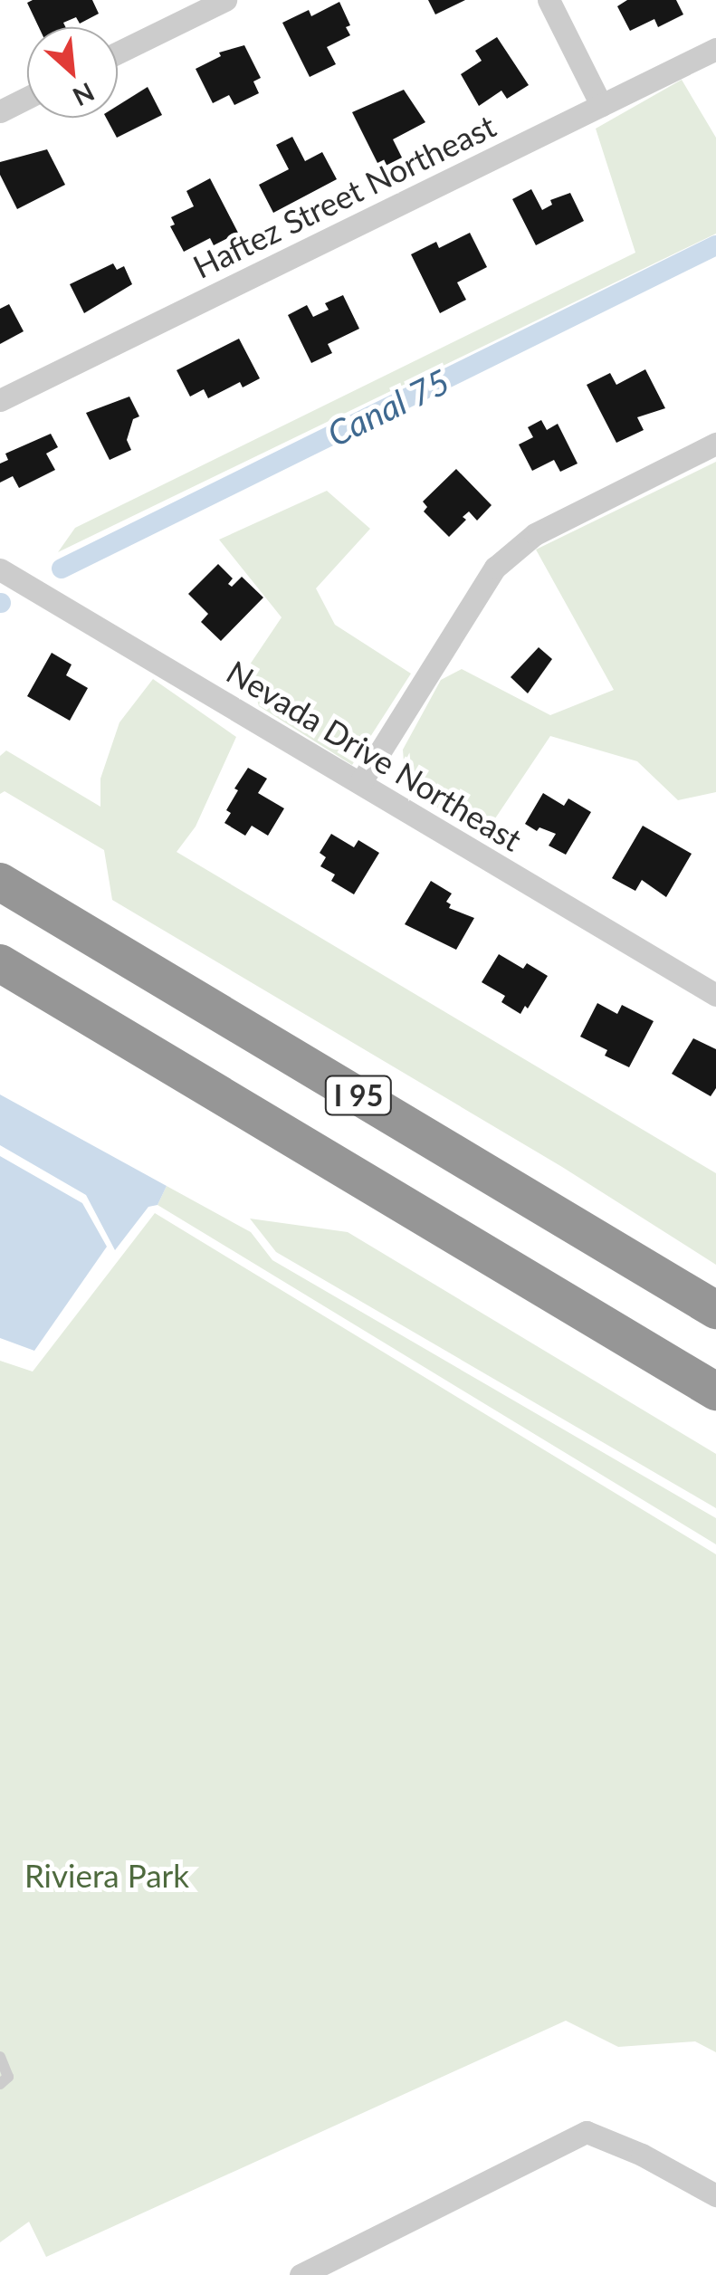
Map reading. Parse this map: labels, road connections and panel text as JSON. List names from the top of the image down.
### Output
{
  "streets": {
    "highway": ["I 95"],
    "street": ["Haftez Street Northeast", "Nevada Drive Northeast"]
  },
  "water": ["Canal 75"],
  "parks": ["Riviera Park"],
  "north": "bottom right"
}
